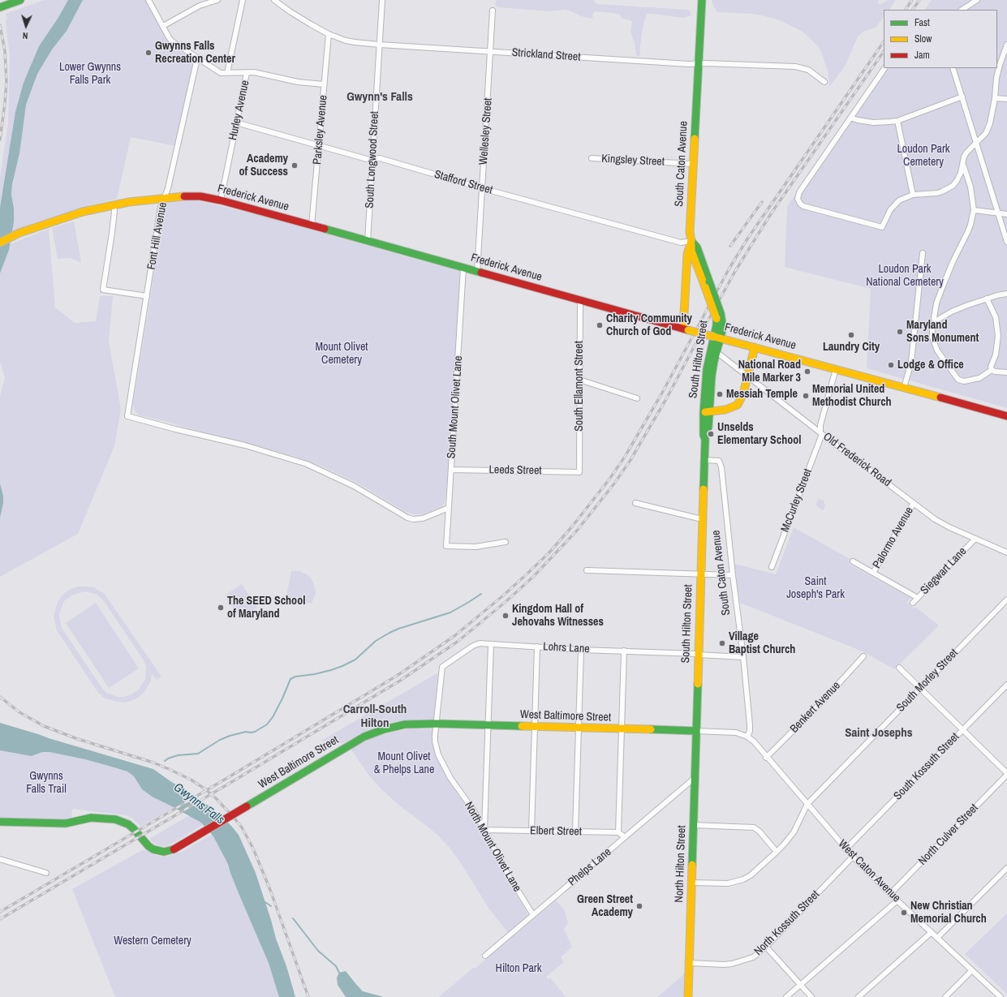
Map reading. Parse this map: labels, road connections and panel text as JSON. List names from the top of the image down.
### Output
{
  "streets": {
    "main road": [
      "South Caton Avenue",
      "Frederick Avenue",
      "South Hilton Street",
      "West Baltimore Street",
      "North Hilton Street"
    ],
    "street": [
      "Strickland Street",
      "Hurley Avenue",
      "Parksley Avenue",
      "Wellesley Street",
      "South Longwood Street",
      "Kingsley Street",
      "Stafford Street",
      "Font Hill Avenue",
      "South Ellamont Street",
      "South Mount Olivet Lane",
      "Old Frederick Road",
      "Leeds Street",
      "McCurley Street",
      "Palormo Avenue",
      "Siegwart Lane",
      "Lohrs Lane",
      "South Morley Street",
      "Benkert Avenue",
      "South Kossuth Street",
      "Elbert Street",
      "North Culver Street",
      "North Mount Olivet Lane",
      "Phelps Lane",
      "West Caton Avenue",
      "North Kossuth Street"
    ]
  },
  "crossings": [
    ["Strickland Street", "Parksley Avenue"],
    ["Strickland Street", "Wellesley Street"],
    ["Strickland Street", "South Longwood Street"],
    ["Strickland Street", "South Caton Avenue"],
    ["Hurley Avenue", "Stafford Street"],
    ["Hurley Avenue", "Frederick Avenue"],
    ["Hurley Avenue", "Font Hill Avenue"],
    ["Parksley Avenue", "Stafford Street"],
    ["Parksley Avenue", "Frederick Avenue"],
    ["Wellesley Street", "Stafford Street"],
    ["Wellesley Street", "Frederick Avenue"],
    ["South Longwood Street", "Stafford Street"],
    ["South Longwood Street", "Frederick Avenue"],
    ["Kingsley Street", "South Caton Avenue"],
    ["South Caton Avenue", "Stafford Street"],
    ["South Caton Avenue", "Frederick Avenue"],
    ["South Caton Avenue", "South Hilton Street"],
    ["South Caton Avenue", "Lohrs Lane"],
    ["South Caton Avenue", "West Baltimore Street"],
    ["South Caton Avenue", "West Caton Avenue"],
    ["Stafford Street", "South Hilton Street"],
    ["Frederick Avenue", "Font Hill Avenue"],
    ["Frederick Avenue", "South Hilton Street"],
    ["Frederick Avenue", "South Ellamont Street"],
    ["Frederick Avenue", "South Mount Olivet Lane"],
    ["Frederick Avenue", "McCurley Street"],
    ["Font Hill Avenue", "South Mount Olivet Lane"],
    ["South Hilton Street", "Old Frederick Road"],
    ["South Hilton Street", "Lohrs Lane"],
    ["South Hilton Street", "West Baltimore Street"],
    ["South Hilton Street", "North Hilton Street"],
    ["South Ellamont Street", "Leeds Street"],
    ["South Mount Olivet Lane", "Leeds Street"],
    ["Old Frederick Road", "McCurley Street"],
    ["Old Frederick Road", "Palormo Avenue"],
    ["Old Frederick Road", "Siegwart Lane"],
    ["Lohrs Lane", "West Baltimore Street"],
    ["Lohrs Lane", "North Mount Olivet Lane"],
    ["South Morley Street", "North Hilton Street"],
    ["South Morley Street", "West Caton Avenue"],
    ["Benkert Avenue", "West Caton Avenue"],
    ["West Baltimore Street", "North Mount Olivet Lane"],
    ["West Baltimore Street", "North Hilton Street"],
    ["West Baltimore Street", "West Caton Avenue"],
    ["South Kossuth Street", "West Caton Avenue"],
    ["Elbert Street", "North Mount Olivet Lane"],
    ["North Culver Street", "West Caton Avenue"],
    ["North Mount Olivet Lane", "Phelps Lane"],
    ["North Hilton Street", "Phelps Lane"],
    ["North Hilton Street", "North Kossuth Street"],
    ["West Caton Avenue", "North Kossuth Street"]
  ],
  "districts": ["Gwynn's Falls", "Carroll-South Hilton", "Saint Josephs"],
  "water": ["Gwynns Falls"],
  "parks": [
    "Lower Gwynns Falls Park",
    "Loudon Park Cemetery",
    "Loudon Park National Cemetery",
    "Mount Olivet Cemetery",
    "Saint Joseph's Park",
    "Mount Olivet & Phelps Lane",
    "Gwynns Falls Trail",
    "Western Cemetery",
    "Hilton Park"
  ],
  "places": [
    "Gwynns Falls Recreation Center",
    "Academy of Success",
    "Charity Community Church of God",
    "Maryland Sons Monument",
    "Laundry City",
    "Lodge & Office",
    "National Road Mile Marker 3",
    "Messiah Temple",
    "Memorial United Methodist Church",
    "Unselds Elementary School",
    "The SEED School of Maryland",
    "Kingdom Hall of Jehovahs Witnesses",
    "Village Baptist Church",
    "Green Street Academy",
    "New Christian Memorial Church"
  ],
  "legend": ["Fast", "Slow", "Jam"],
  "north": "bottom"
}
